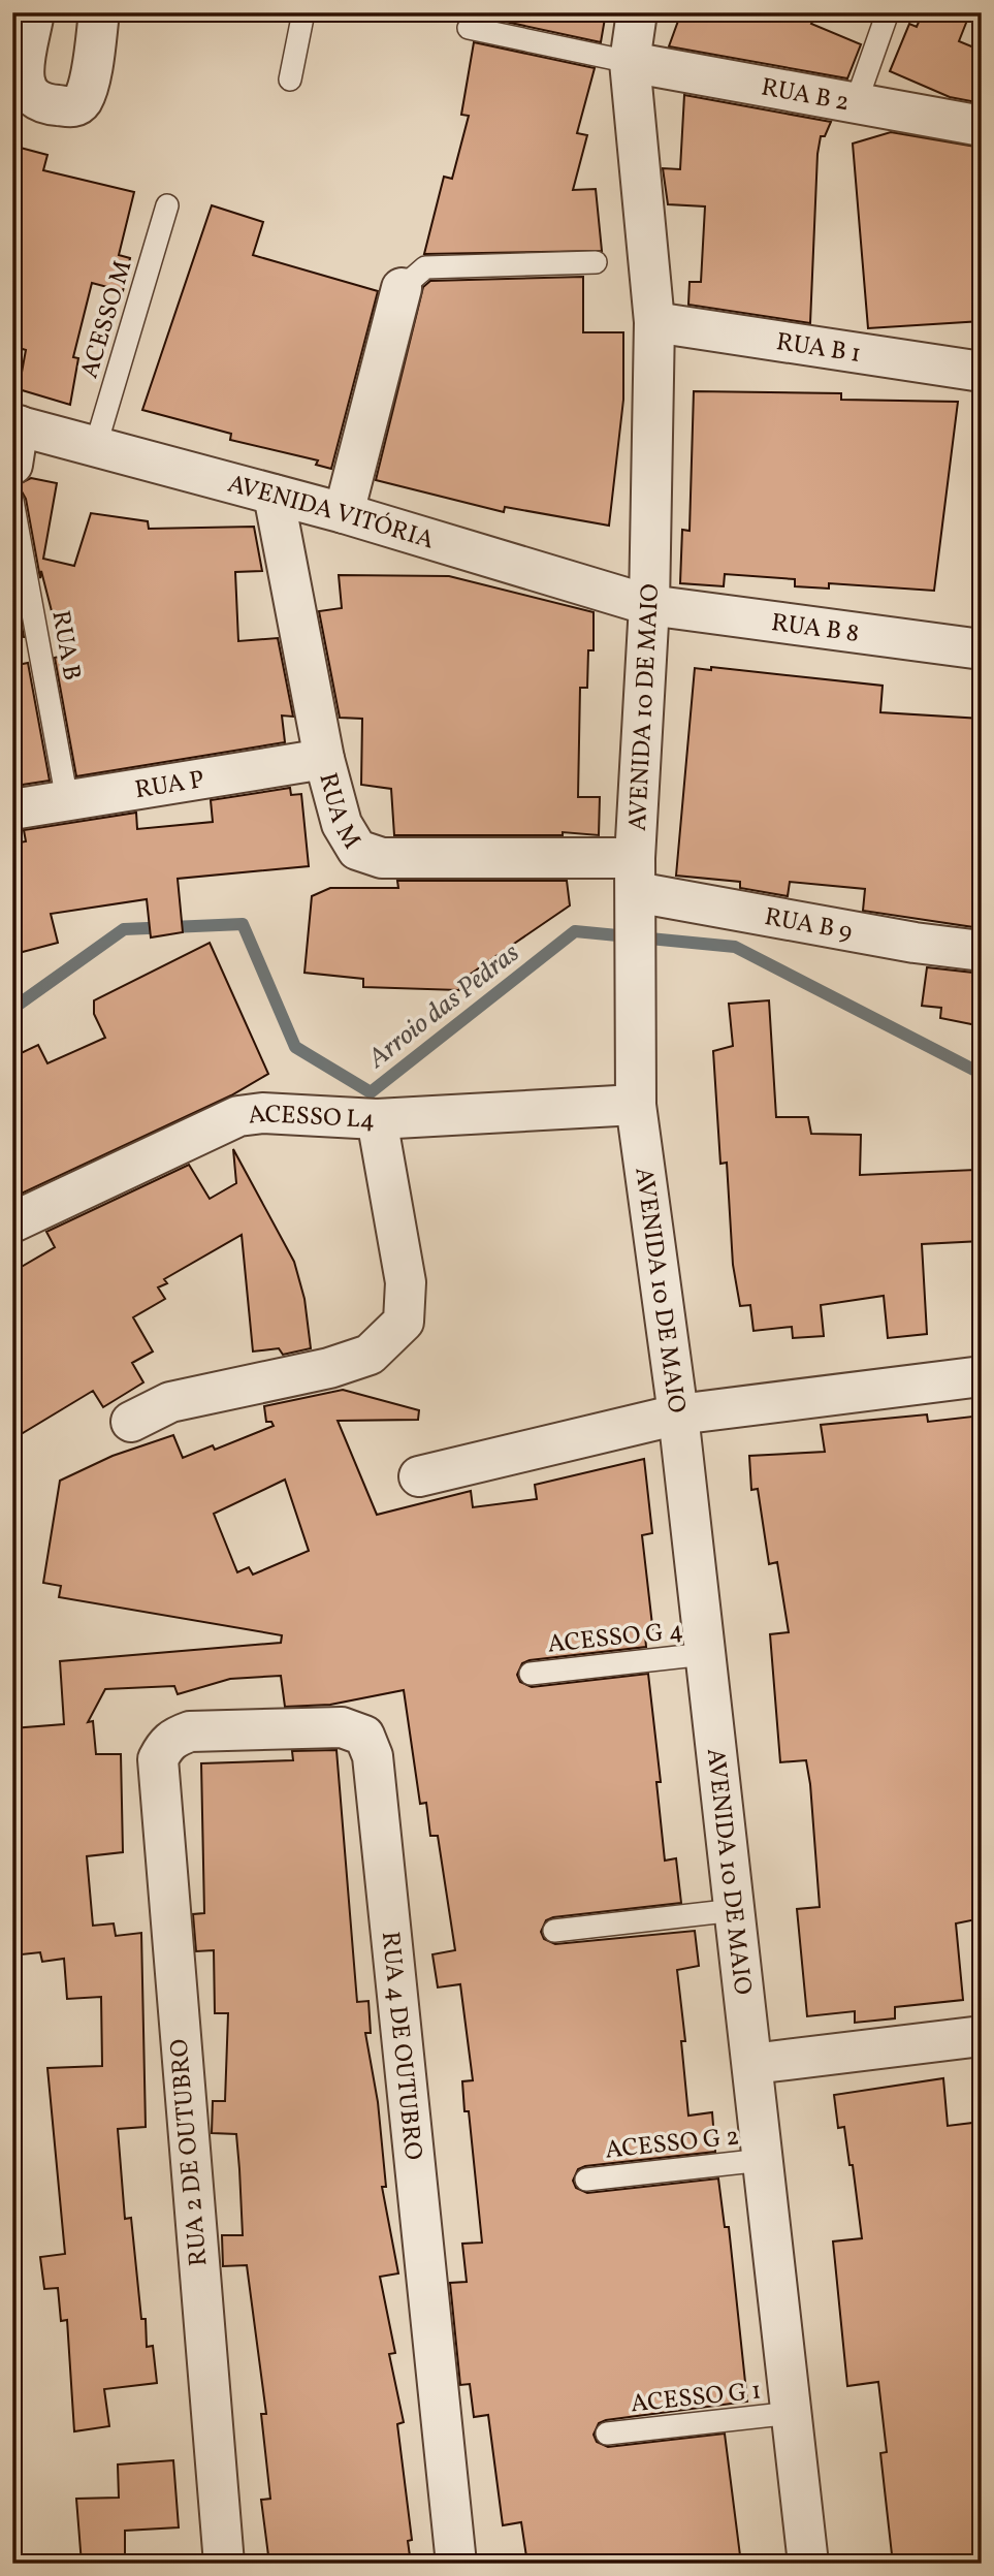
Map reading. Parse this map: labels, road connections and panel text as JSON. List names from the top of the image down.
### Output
{
  "streets": {
    "street": [
      "RUA B 2",
      "RUA B 1",
      "AVENIDA VITÓRIA",
      "RUA B 8",
      "AVENIDA 10 DE MAIO",
      "RUA P",
      "RUA M",
      "RUA B 9",
      "ACESSO L4",
      "RUA 4 DE OUTUBRO",
      "RUA 2 DE OUTUBRO"
    ],
    "lane": [
      "ACESSO M",
      "RUA B",
      "ACESSO G 4",
      "ACESSO G 2",
      "ACESSO G 1"
    ]
  },
  "crossings": [
    ["RUA B 2", "AVENIDA 10 DE MAIO"],
    ["ACESSO M", "AVENIDA VITÓRIA"],
    ["RUA B 1", "AVENIDA 10 DE MAIO"],
    ["AVENIDA VITÓRIA", "RUA B 8"],
    ["AVENIDA VITÓRIA", "AVENIDA 10 DE MAIO"],
    ["AVENIDA VITÓRIA", "RUA M"],
    ["RUA B 8", "AVENIDA 10 DE MAIO"],
    ["RUA B", "RUA P"],
    ["AVENIDA 10 DE MAIO", "RUA M"],
    ["AVENIDA 10 DE MAIO", "RUA B 9"],
    ["AVENIDA 10 DE MAIO", "ACESSO L4"],
    ["AVENIDA 10 DE MAIO", "ACESSO G 4"],
    ["AVENIDA 10 DE MAIO", "ACESSO G 2"],
    ["AVENIDA 10 DE MAIO", "ACESSO G 1"],
    ["RUA P", "RUA M"],
    ["RUA M", "RUA B 9"],
    ["RUA 4 DE OUTUBRO", "RUA 2 DE OUTUBRO"]
  ],
  "water": ["Arroio das Pedras"]
}
